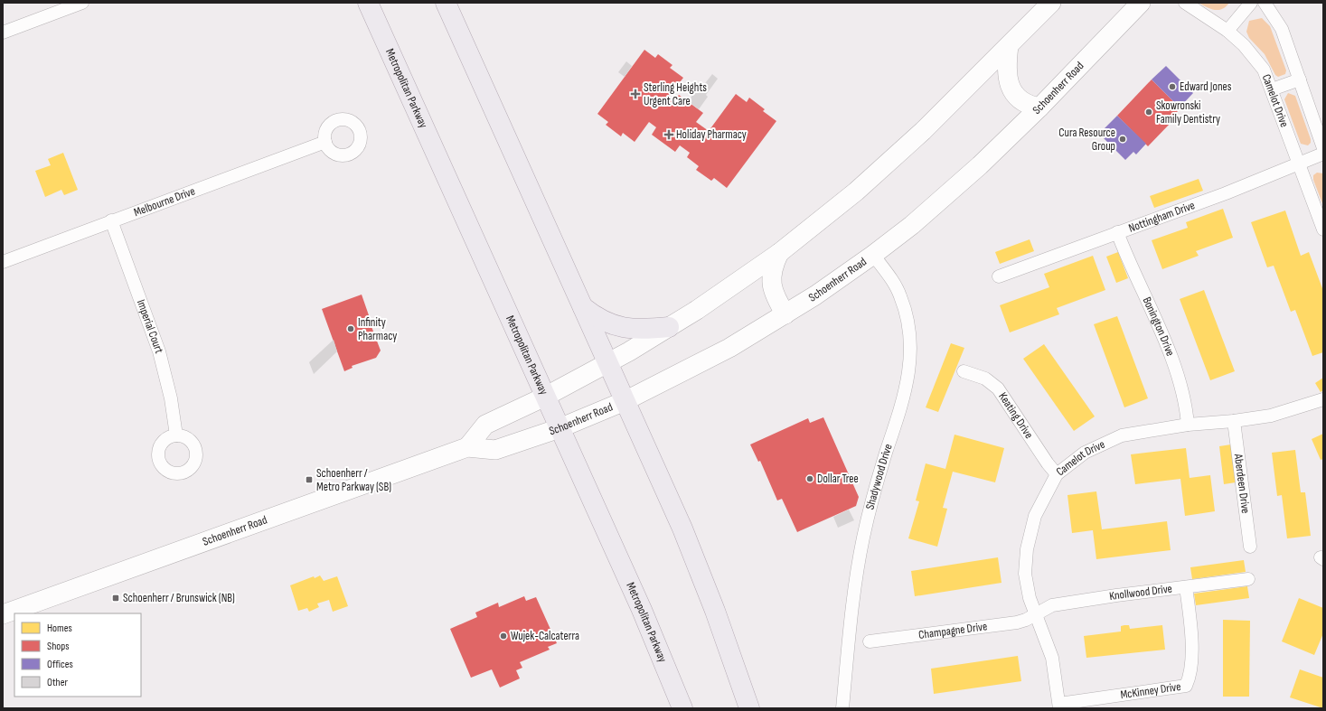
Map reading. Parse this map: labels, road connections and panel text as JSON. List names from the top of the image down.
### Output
{
  "streets": {
    "main road": ["Metropolitan Parkway", "Schoenherr Road"],
    "street": [
      "Camelot Drive",
      "Melbourne Drive",
      "Nottingham Drive",
      "Imperial Court",
      "Bonington Drive",
      "Keating Drive",
      "Shadywood Drive",
      "Aberdeen Drive",
      "Knollwood Drive",
      "Champagne Drive",
      "McKinney Drive"
    ]
  },
  "crossings": [
    ["Metropolitan Parkway", "Schoenherr Road"],
    ["Schoenherr Road", "Shadywood Drive"],
    ["Camelot Drive", "Nottingham Drive"],
    ["Camelot Drive", "Bonington Drive"],
    ["Camelot Drive", "Keating Drive"],
    ["Camelot Drive", "Aberdeen Drive"],
    ["Camelot Drive", "Knollwood Drive"],
    ["Camelot Drive", "Champagne Drive"],
    ["Camelot Drive", "McKinney Drive"],
    ["Melbourne Drive", "Imperial Court"],
    ["Nottingham Drive", "Bonington Drive"],
    ["Knollwood Drive", "Champagne Drive"],
    ["Knollwood Drive", "McKinney Drive"]
  ],
  "places": {
    "other": [
      "Edward Jones",
      "Skowronski Family Dentistry",
      "Cura Resource Group",
      "Infinity Pharmacy",
      "Dollar Tree",
      "Wujek-Calcaterra"
    ],
    "health": ["Sterling Heights Urgent Care", "Holiday Pharmacy"],
    "transit": ["Schoenherr / Metro Parkway (SB)", "Schoenherr / Brunswick (NB)"]
  },
  "legend": [
    "Homes",
    "Shops",
    "Offices",
    "Other"
  ]
}
